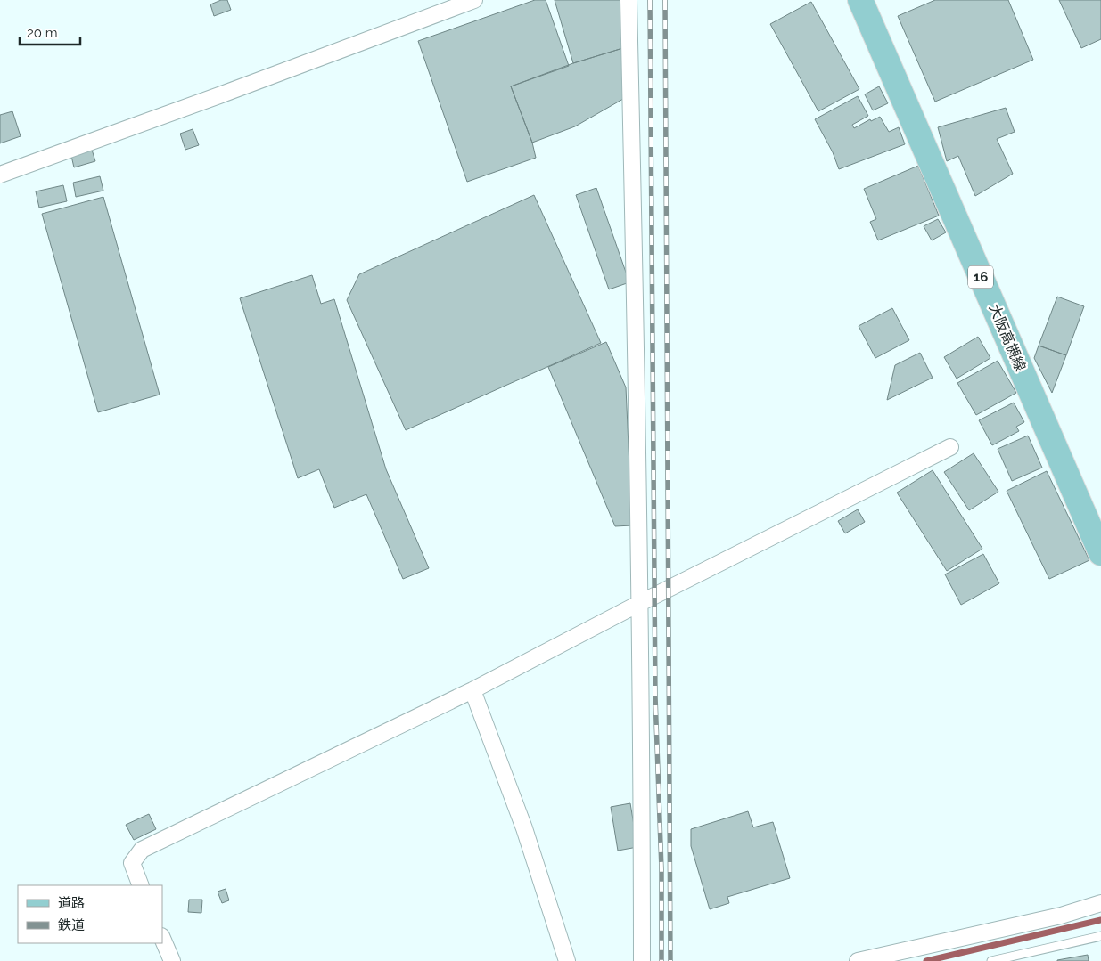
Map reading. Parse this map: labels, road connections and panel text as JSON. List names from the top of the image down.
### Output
{
  "streets": {
    "main road": ["16", "大阪高槻線"]
  },
  "legend": ["道路", "鉄道"],
  "scale_bar": "20 m"
}
